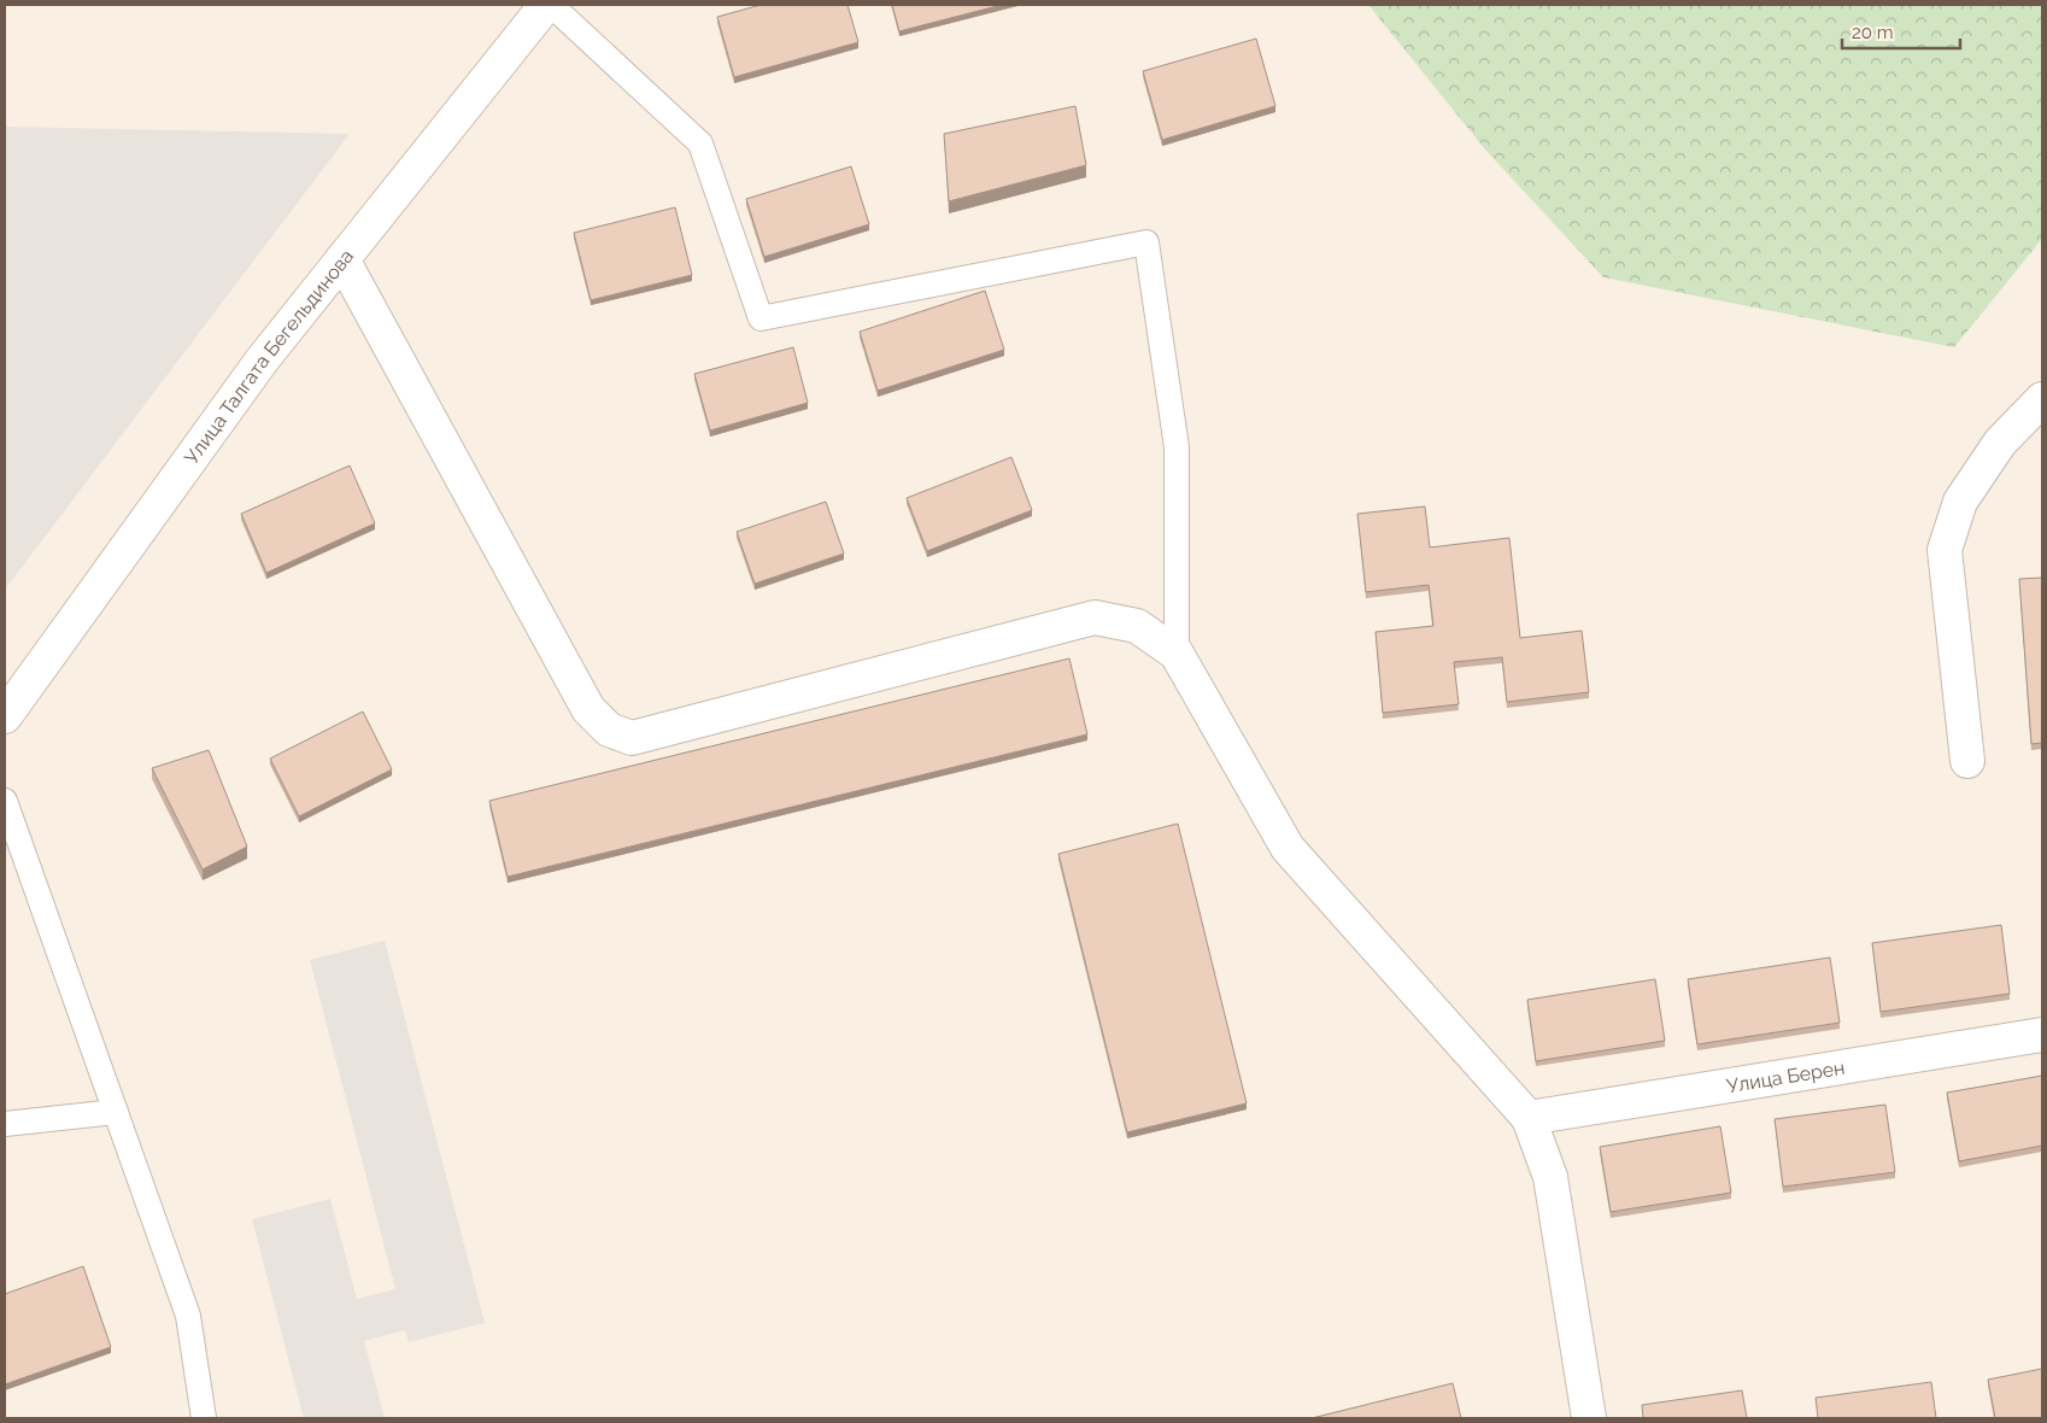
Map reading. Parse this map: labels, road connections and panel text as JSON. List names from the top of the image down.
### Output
{
  "streets": {
    "street": ["Улица Талгата Бегельдинова", "Улица Берен"]
  },
  "scale_bar": "20 m"
}
